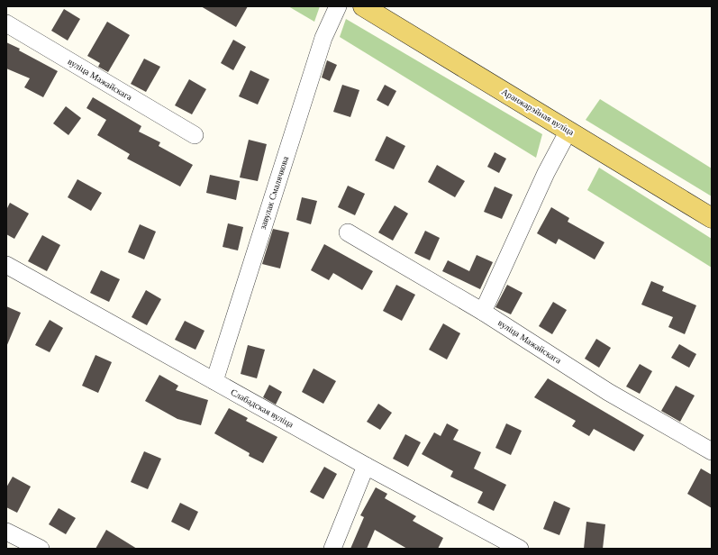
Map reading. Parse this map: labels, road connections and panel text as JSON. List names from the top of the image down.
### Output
{
  "streets": {
    "main road": ["Аранжарэйная вуліца"],
    "street": ["вуліца Мажайскага", "завулак Смалячкова", "Слабадская вуліца"]
  },
  "crossings": [
    ["завулак Смалячкова", "Слабадская вуліца"]
  ]
}
